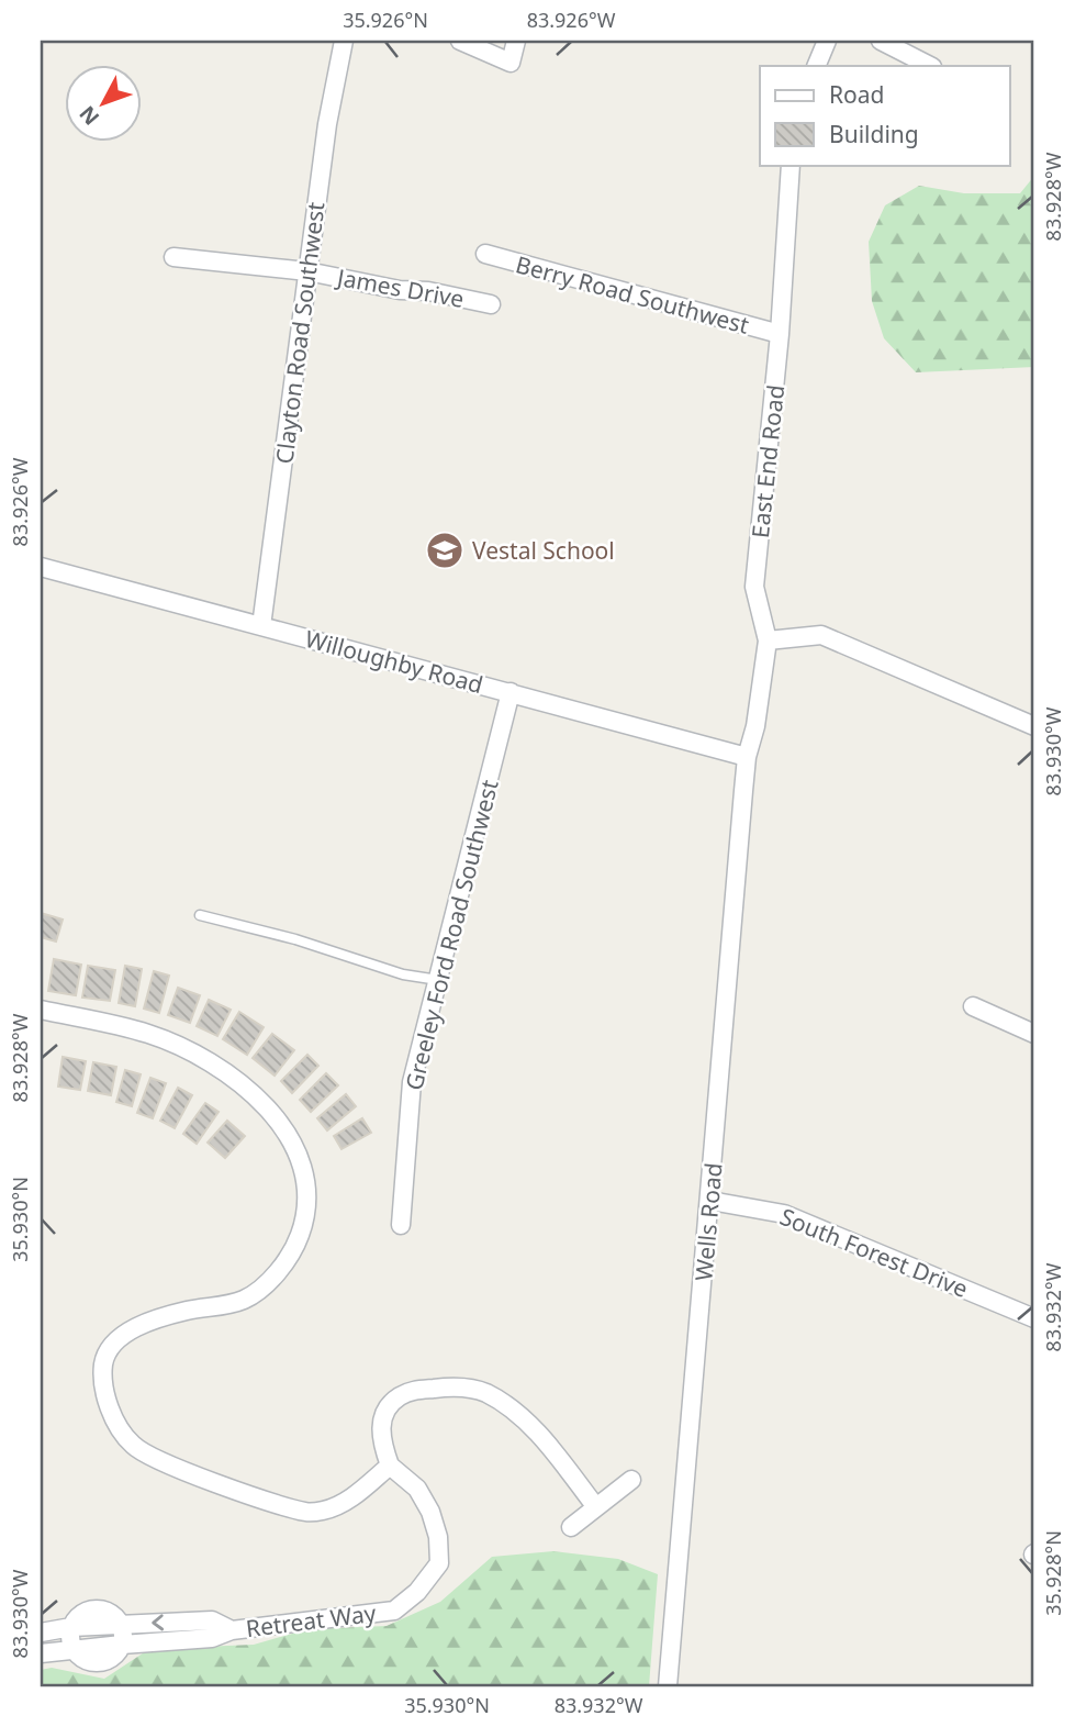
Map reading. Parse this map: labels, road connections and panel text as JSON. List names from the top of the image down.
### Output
{
  "streets": {
    "street": [
      "James Drive",
      "Berry Road Southwest",
      "Clayton Road Southwest",
      "East End Road",
      "Willoughby Road",
      "Greeley Ford Road Southwest",
      "Wells Road",
      "South Forest Drive",
      "Retreat Way"
    ]
  },
  "crossings": [
    ["James Drive", "Clayton Road Southwest"],
    ["Berry Road Southwest", "East End Road"],
    ["Clayton Road Southwest", "Willoughby Road"],
    ["East End Road", "Willoughby Road"],
    ["East End Road", "Wells Road"],
    ["Willoughby Road", "Greeley Ford Road Southwest"],
    ["Willoughby Road", "Wells Road"],
    ["Wells Road", "South Forest Drive"]
  ],
  "places": {
    "school or university": ["Vestal School"]
  },
  "legend": ["Road", "Building"],
  "north": "bottom left",
  "coordinates": [
    "35.926°N",
    "83.926°W",
    "83.928°W",
    "83.930°W",
    "35.930°N",
    "83.932°W",
    "35.928°N"
  ]
}
